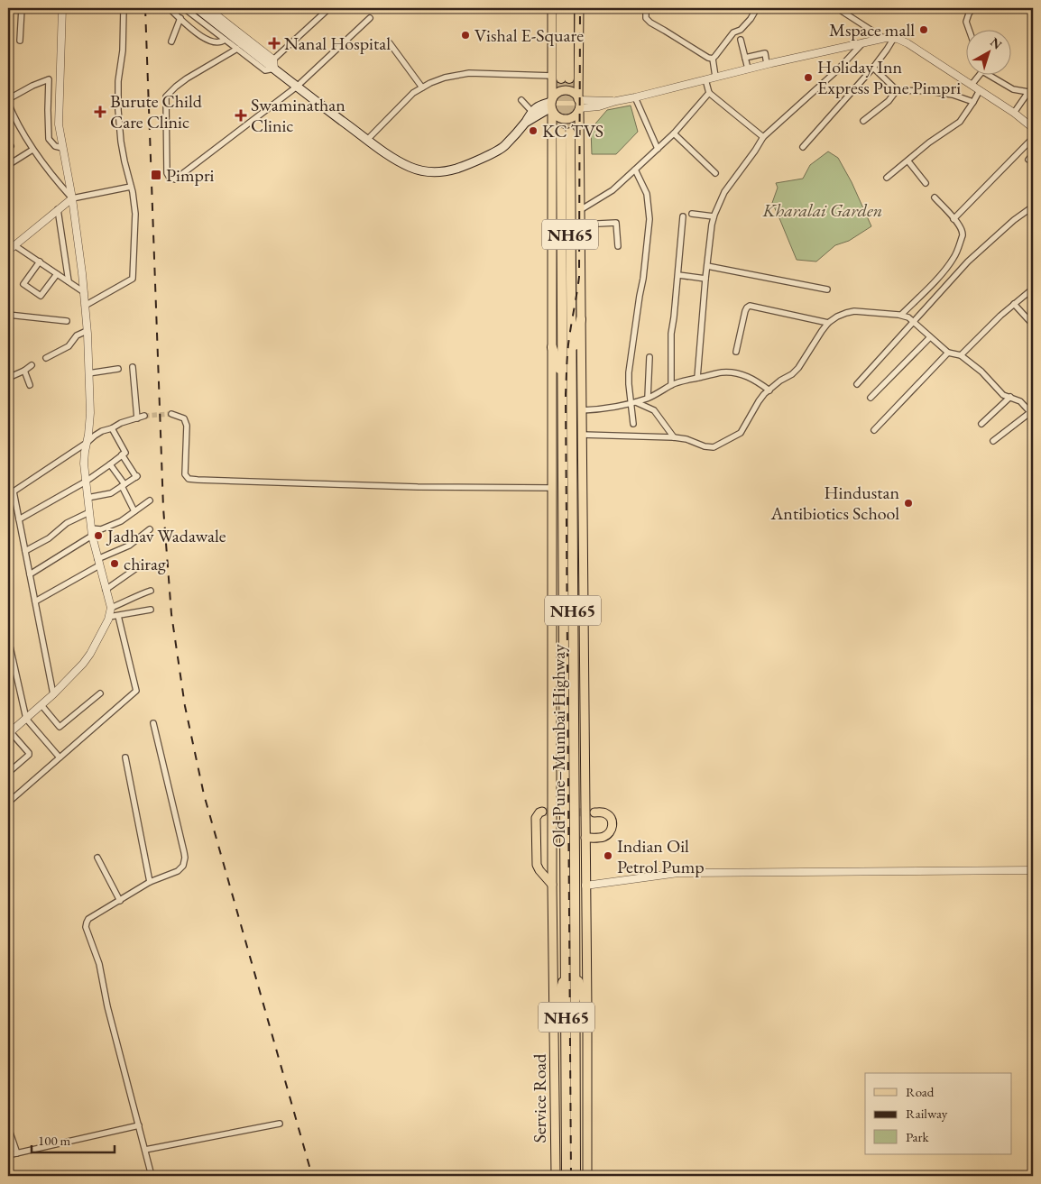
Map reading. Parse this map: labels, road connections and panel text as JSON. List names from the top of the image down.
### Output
{
  "streets": {
    "highway": ["NH65", "Old Pune–Mumbai Highway"],
    "main road": ["Service Road"]
  },
  "crossings": [
    ["NH65", "Old Pune–Mumbai Highway"]
  ],
  "parks": ["Kharalai Garden"],
  "places": {
    "other": [
      "Mspace mall",
      "Vishal E-Square",
      "Holiday Inn Express Pune Pimpri",
      "KC TVS",
      "Hindustan Antibiotics School",
      "Jadhav Wadawale",
      "chirag",
      "Indian Oil Petrol Pump"
    ],
    "health": ["Nanal Hospital", "Burute Child Care Clinic", "Swaminathan Clinic"],
    "transit": ["Pimpri"]
  },
  "legend": ["Road", "Railway", "Park"],
  "scale_bar": "100 m",
  "north": "top right"
}
